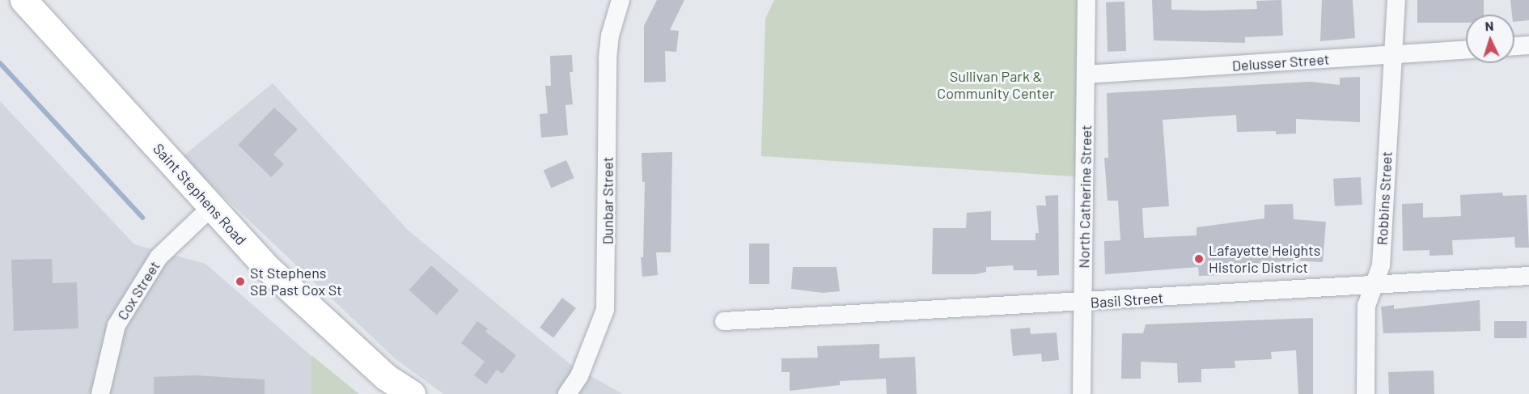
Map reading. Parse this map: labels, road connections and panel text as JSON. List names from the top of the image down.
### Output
{
  "streets": {
    "main road": ["Saint Stephens Road"],
    "street": [
      "Delusser Street",
      "North Catherine Street",
      "Robbins Street",
      "Dunbar Street",
      "Cox Street",
      "Basil Street"
    ]
  },
  "crossings": [
    ["Delusser Street", "North Catherine Street"],
    ["Delusser Street", "Robbins Street"],
    ["Saint Stephens Road", "Cox Street"],
    ["North Catherine Street", "Basil Street"],
    ["Robbins Street", "Basil Street"]
  ],
  "parks": ["Sullivan Park & Community Center"],
  "places": ["Lafayette Heights Historic District", "St Stephens SB Past Cox St"],
  "north": "top"
}
